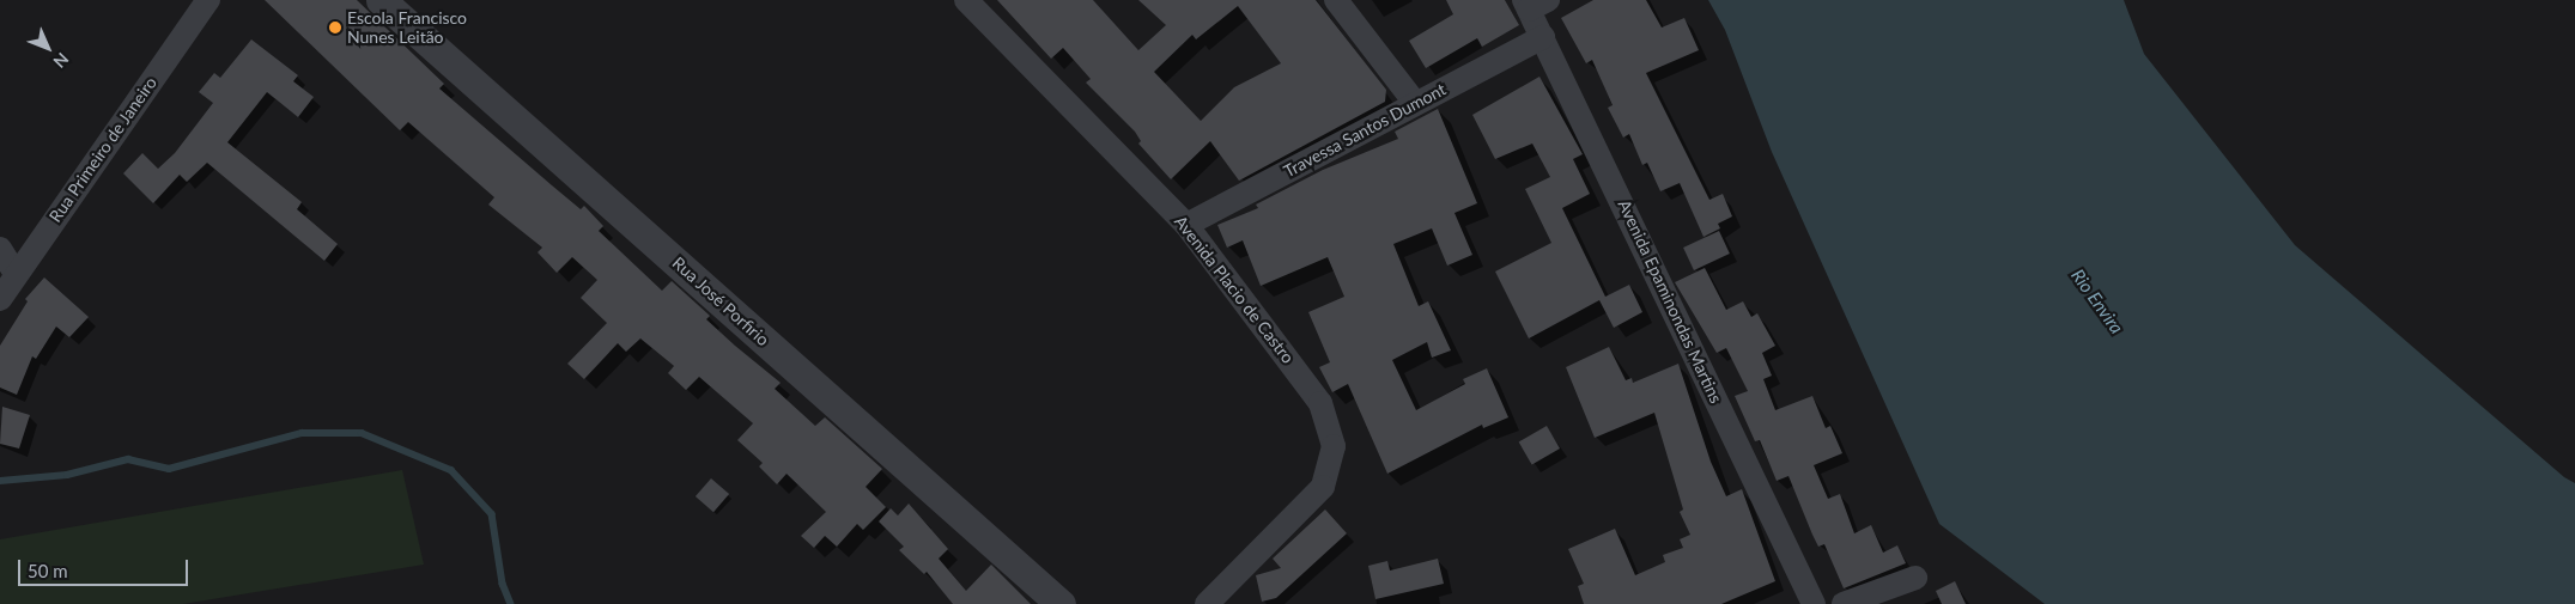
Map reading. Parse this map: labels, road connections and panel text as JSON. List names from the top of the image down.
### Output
{
  "streets": {
    "street": [
      "Travessa Santos Dumont",
      "Rua Primeiro de Janeiro",
      "Avenida Placio de Castro",
      "Rua José Porfirio",
      "Avenida Epaminondas Martins"
    ]
  },
  "crossings": [
    ["Travessa Santos Dumont", "Avenida Placio de Castro"],
    ["Travessa Santos Dumont", "Avenida Epaminondas Martins"]
  ],
  "water": ["Rio Envira"],
  "places": ["Escola Francisco Nunes Leitão"],
  "scale_bar": "50 m",
  "north": "bottom right"
}
